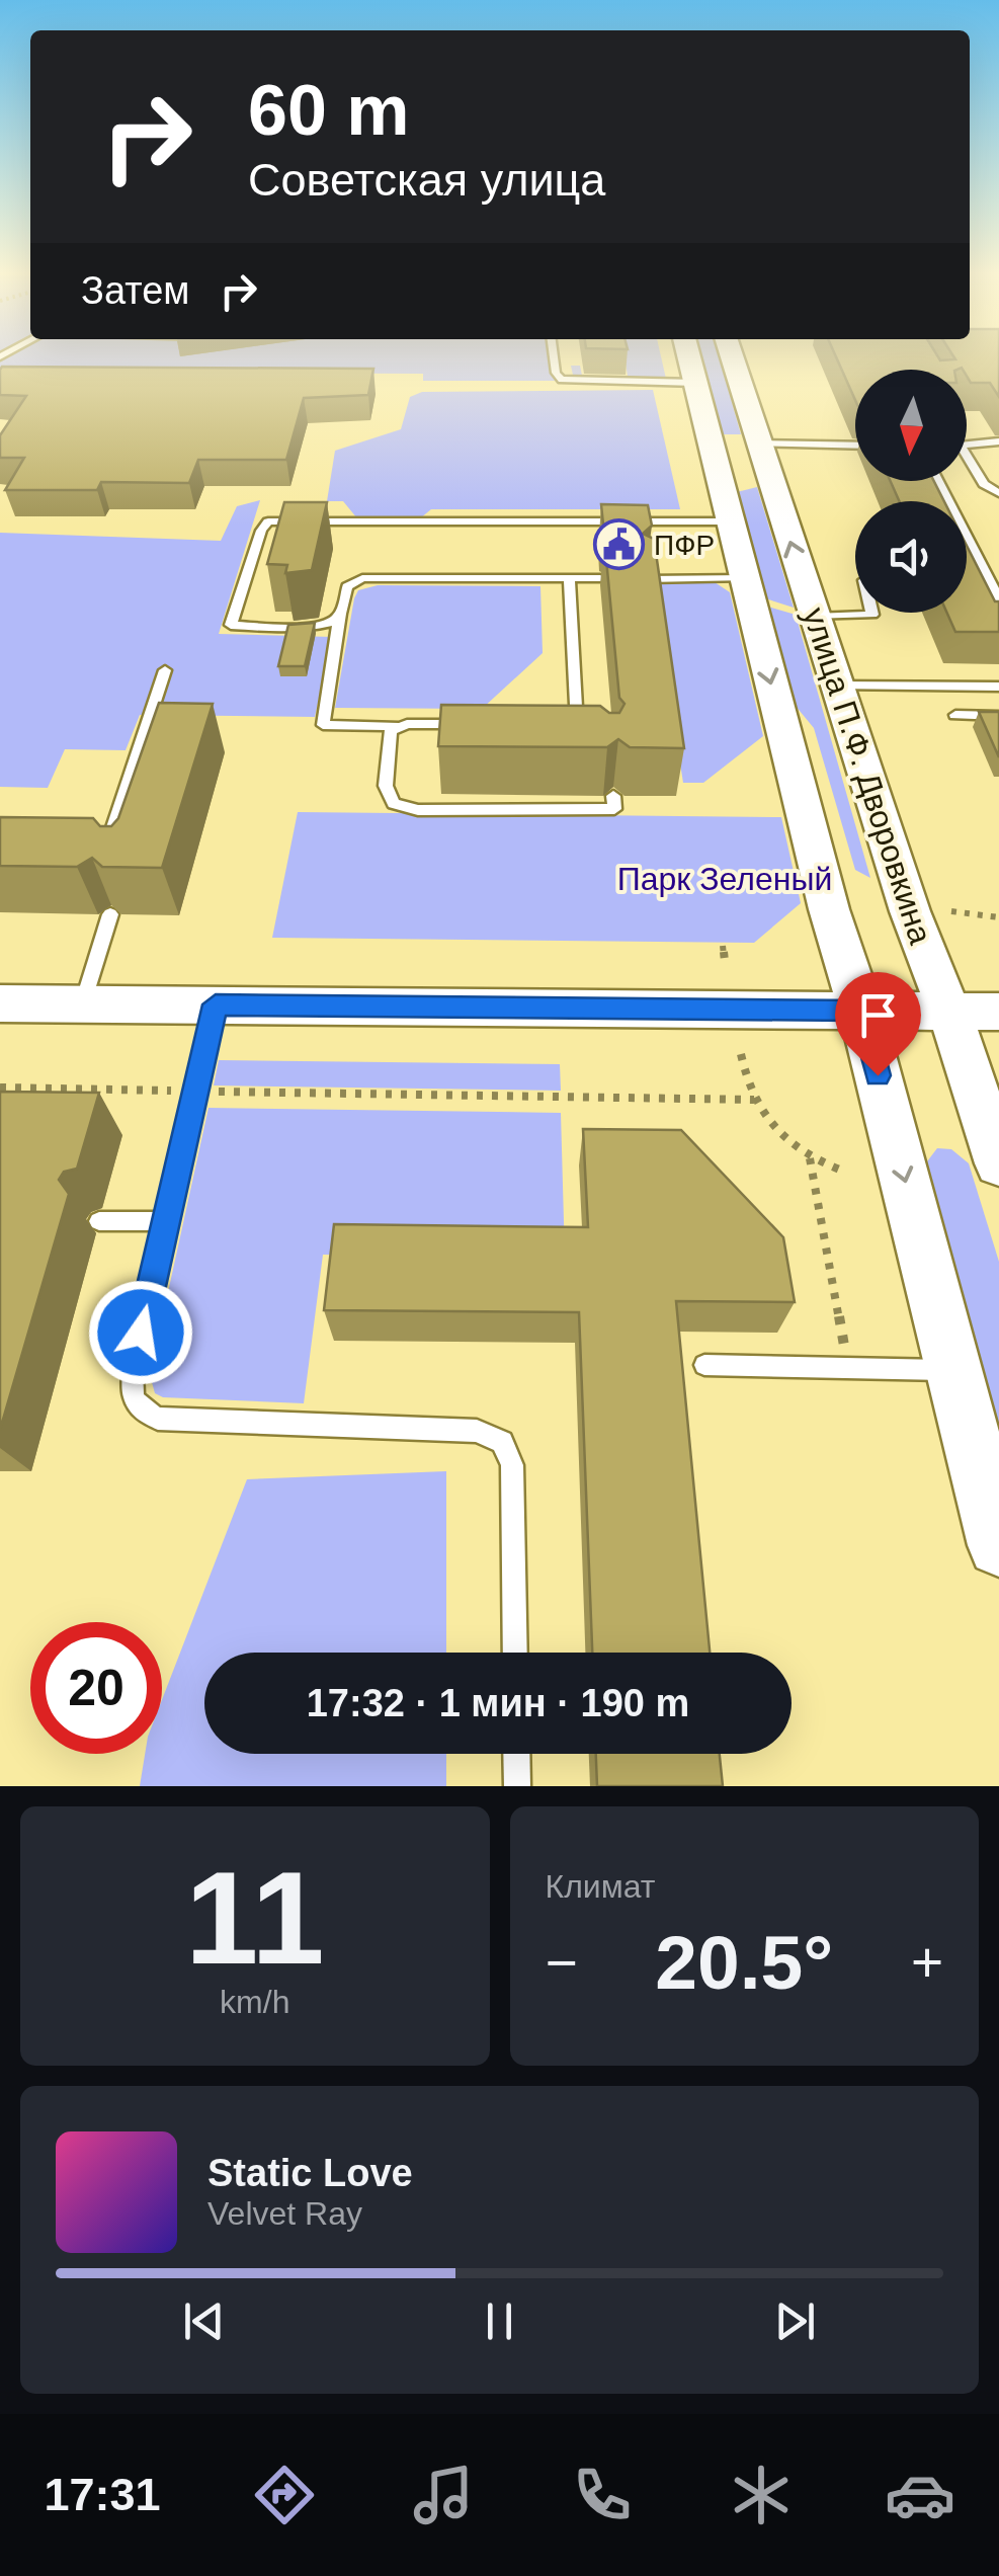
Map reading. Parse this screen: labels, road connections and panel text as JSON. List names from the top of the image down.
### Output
{
  "streets": {
    "street": ["улица П.Ф. Дворовкина"]
  },
  "parks": ["Парк Зеленый"],
  "places": {
    "public building": ["ПФР"]
  },
  "north": "bottom",
  "page": {
    "turn": ["60 m", "Советская улица"],
    "then": "Затем",
    "limit": "20",
    "trip": "17:32 · 1 мин · 190 m",
    "tile": [
      ["11", "km/h"],
      "Климат"
    ],
    "heat": ["−", "20.5°", "+"],
    "song": ["Static Love", "Velvet Ray"],
    "tabs": "17:31"
  }
}
